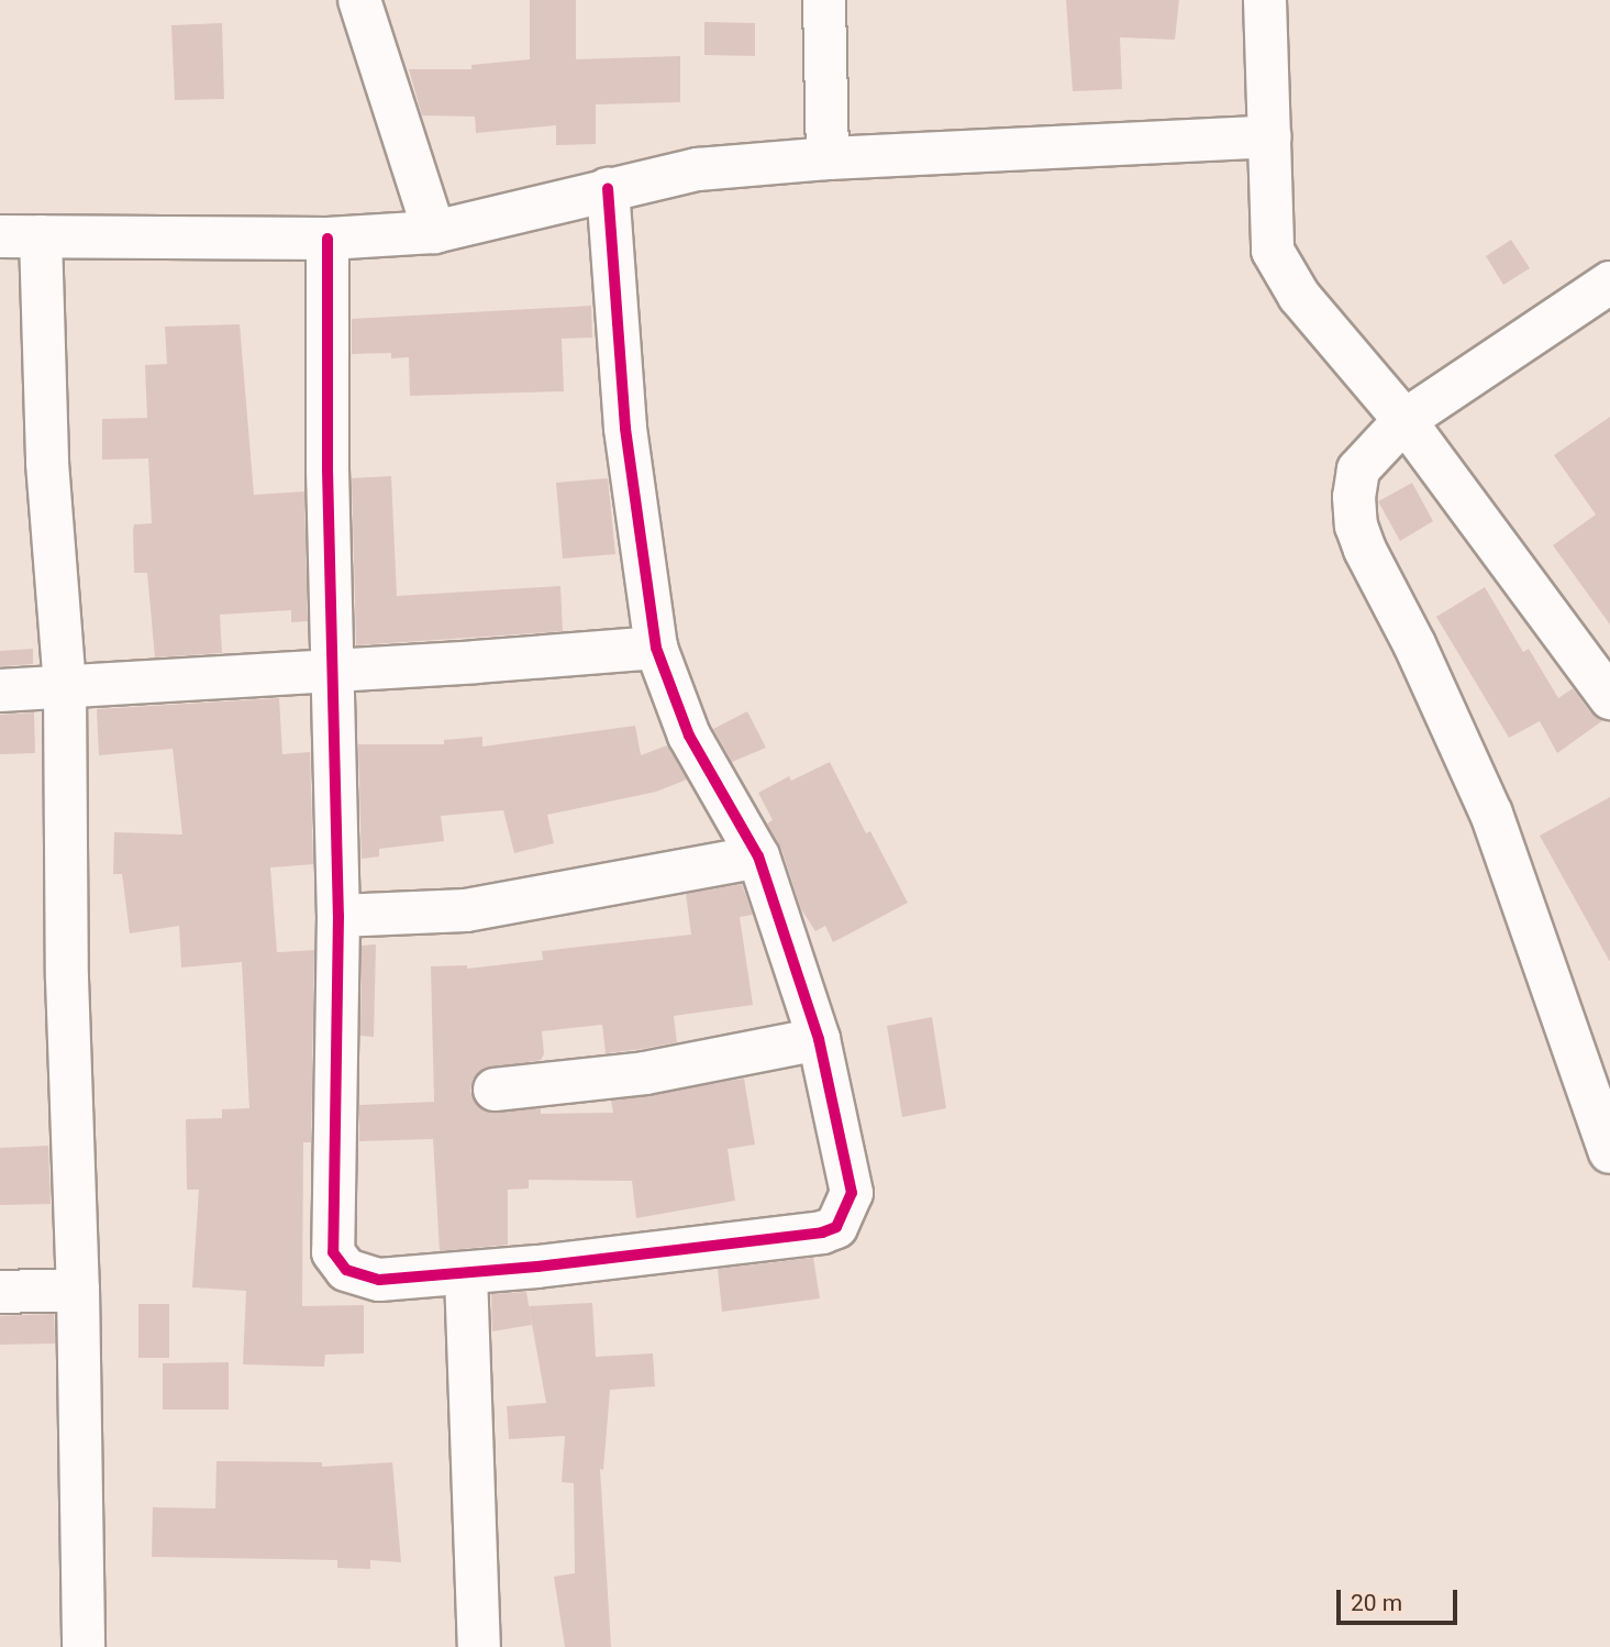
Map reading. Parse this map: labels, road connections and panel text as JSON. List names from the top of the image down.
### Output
{
  "scale_bar": "20 m"
}
